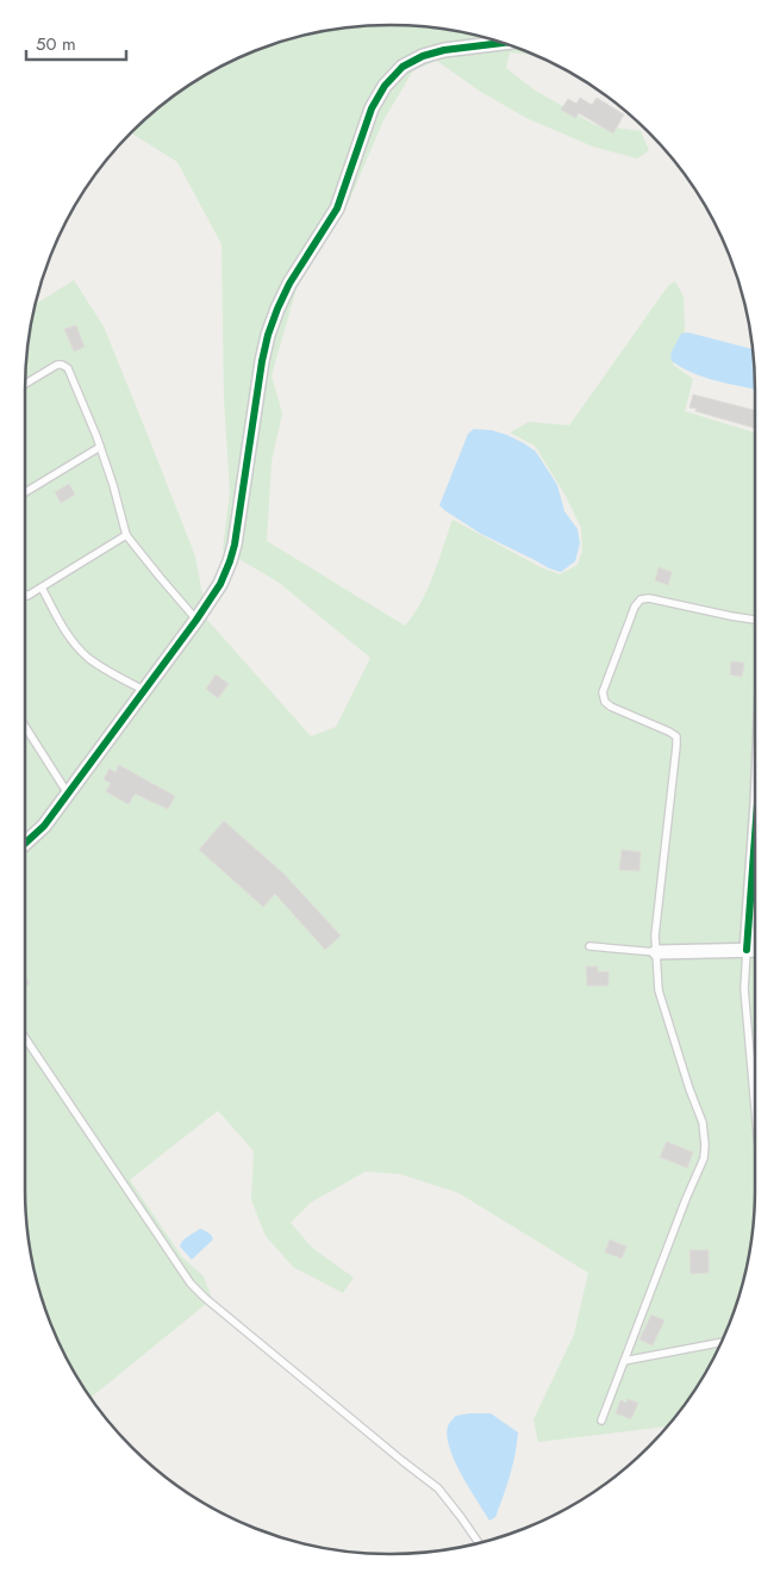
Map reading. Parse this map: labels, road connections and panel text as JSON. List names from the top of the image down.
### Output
{
  "scale_bar": "50 m"
}
